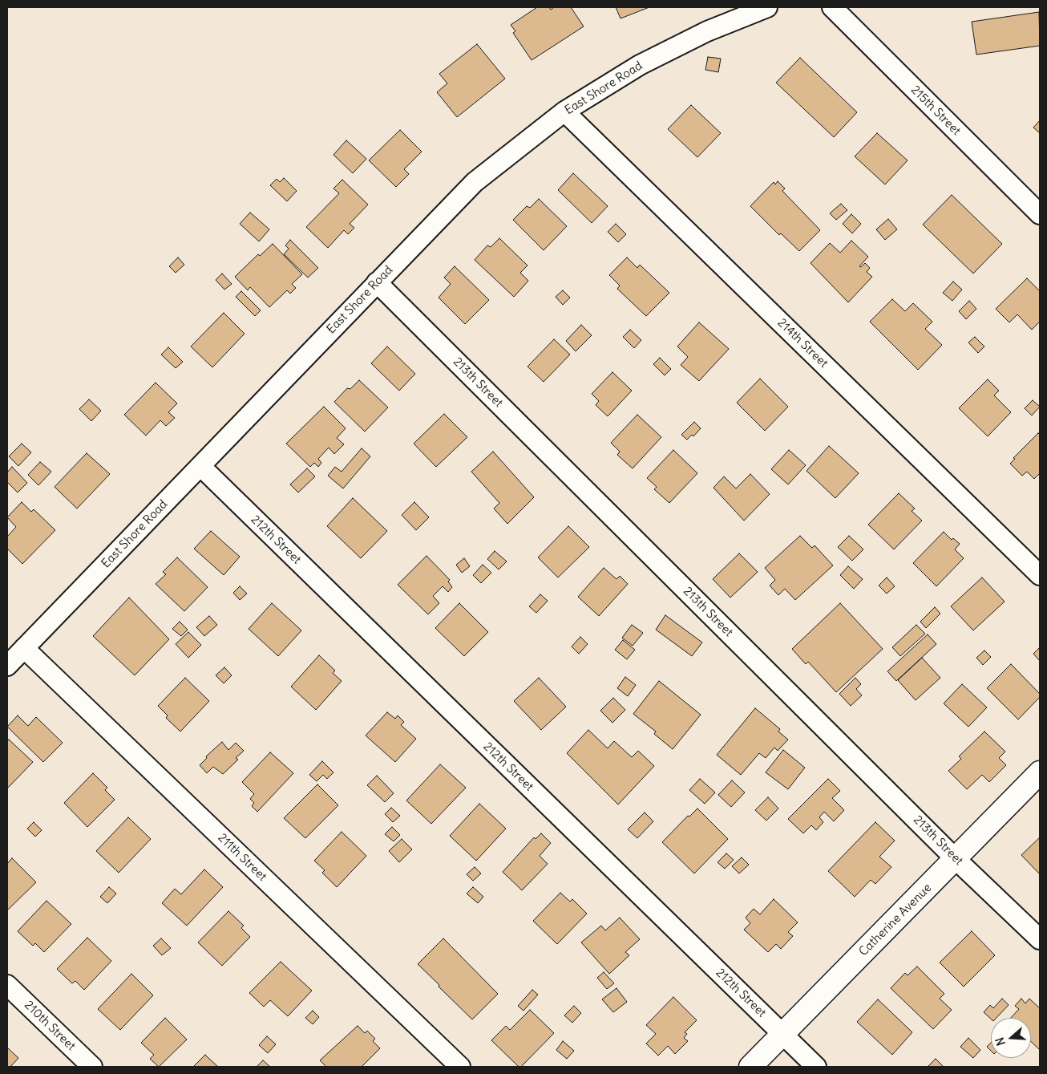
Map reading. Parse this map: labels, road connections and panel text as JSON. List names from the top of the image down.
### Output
{
  "streets": {
    "street": [
      "East Shore Road",
      "215th Street",
      "214th Street",
      "213th Street",
      "212th Street",
      "211th Street",
      "Catherine Avenue",
      "210th Street"
    ]
  },
  "crossings": [
    ["East Shore Road", "214th Street"],
    ["East Shore Road", "213th Street"],
    ["East Shore Road", "212th Street"],
    ["East Shore Road", "211th Street"],
    ["213th Street", "Catherine Avenue"],
    ["212th Street", "Catherine Avenue"]
  ],
  "north": "left"
}
